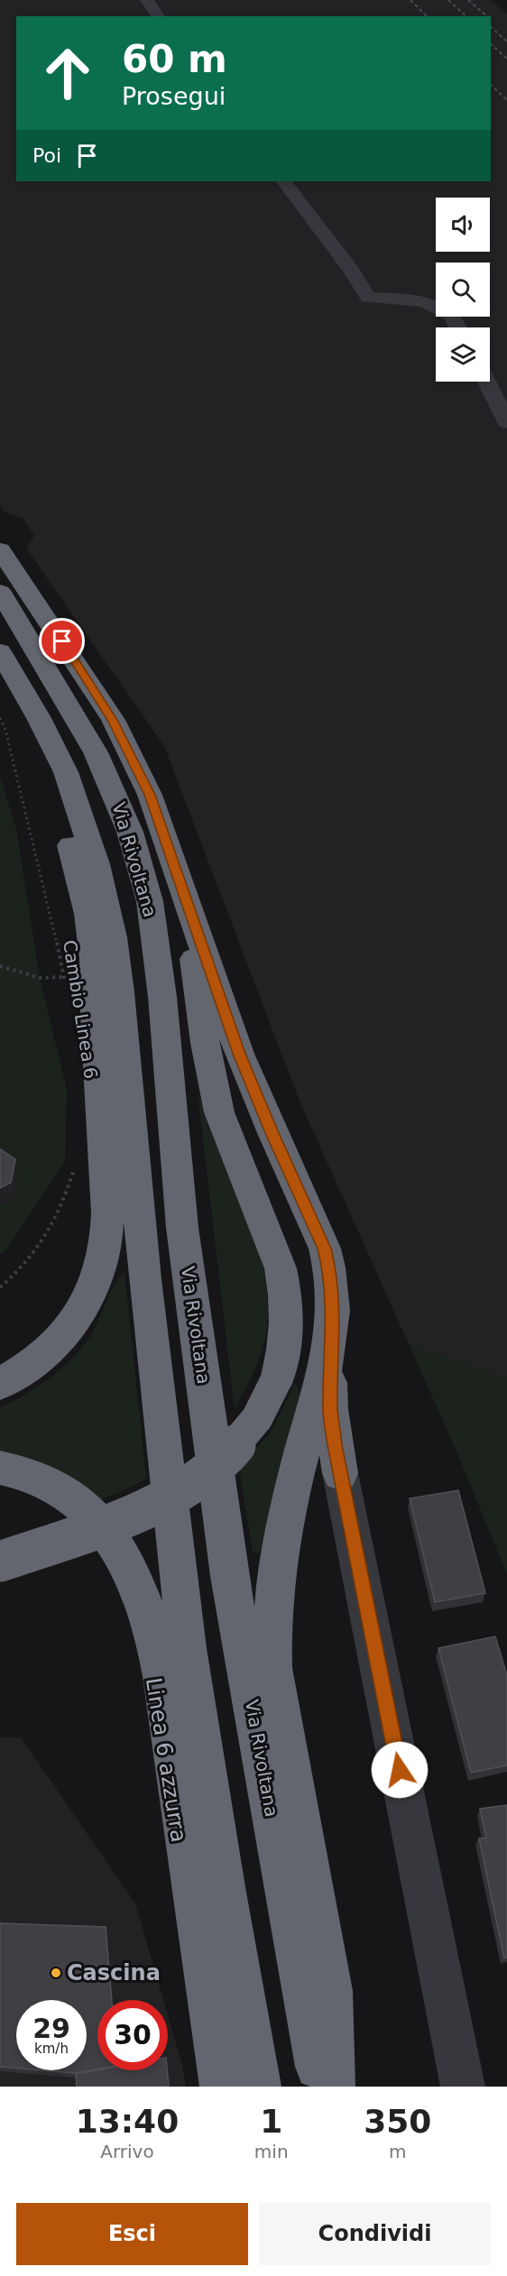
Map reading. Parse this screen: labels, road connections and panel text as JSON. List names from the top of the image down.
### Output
{
  "streets": {
    "highway": ["Via Rivoltana"],
    "path": ["Cambio Linea 6"]
  },
  "places": ["Cascina"],
  "page": {
    "turn": ["60 m", "Prosegui"],
    "then": "Poi",
    "speed": "29 km/h",
    "limit": "30",
    "eta": [
      "13:40",
      "Arrivo",
      "1",
      "min",
      "350",
      "m"
    ],
    "buttons": ["Esci", "Condividi"]
  }
}
